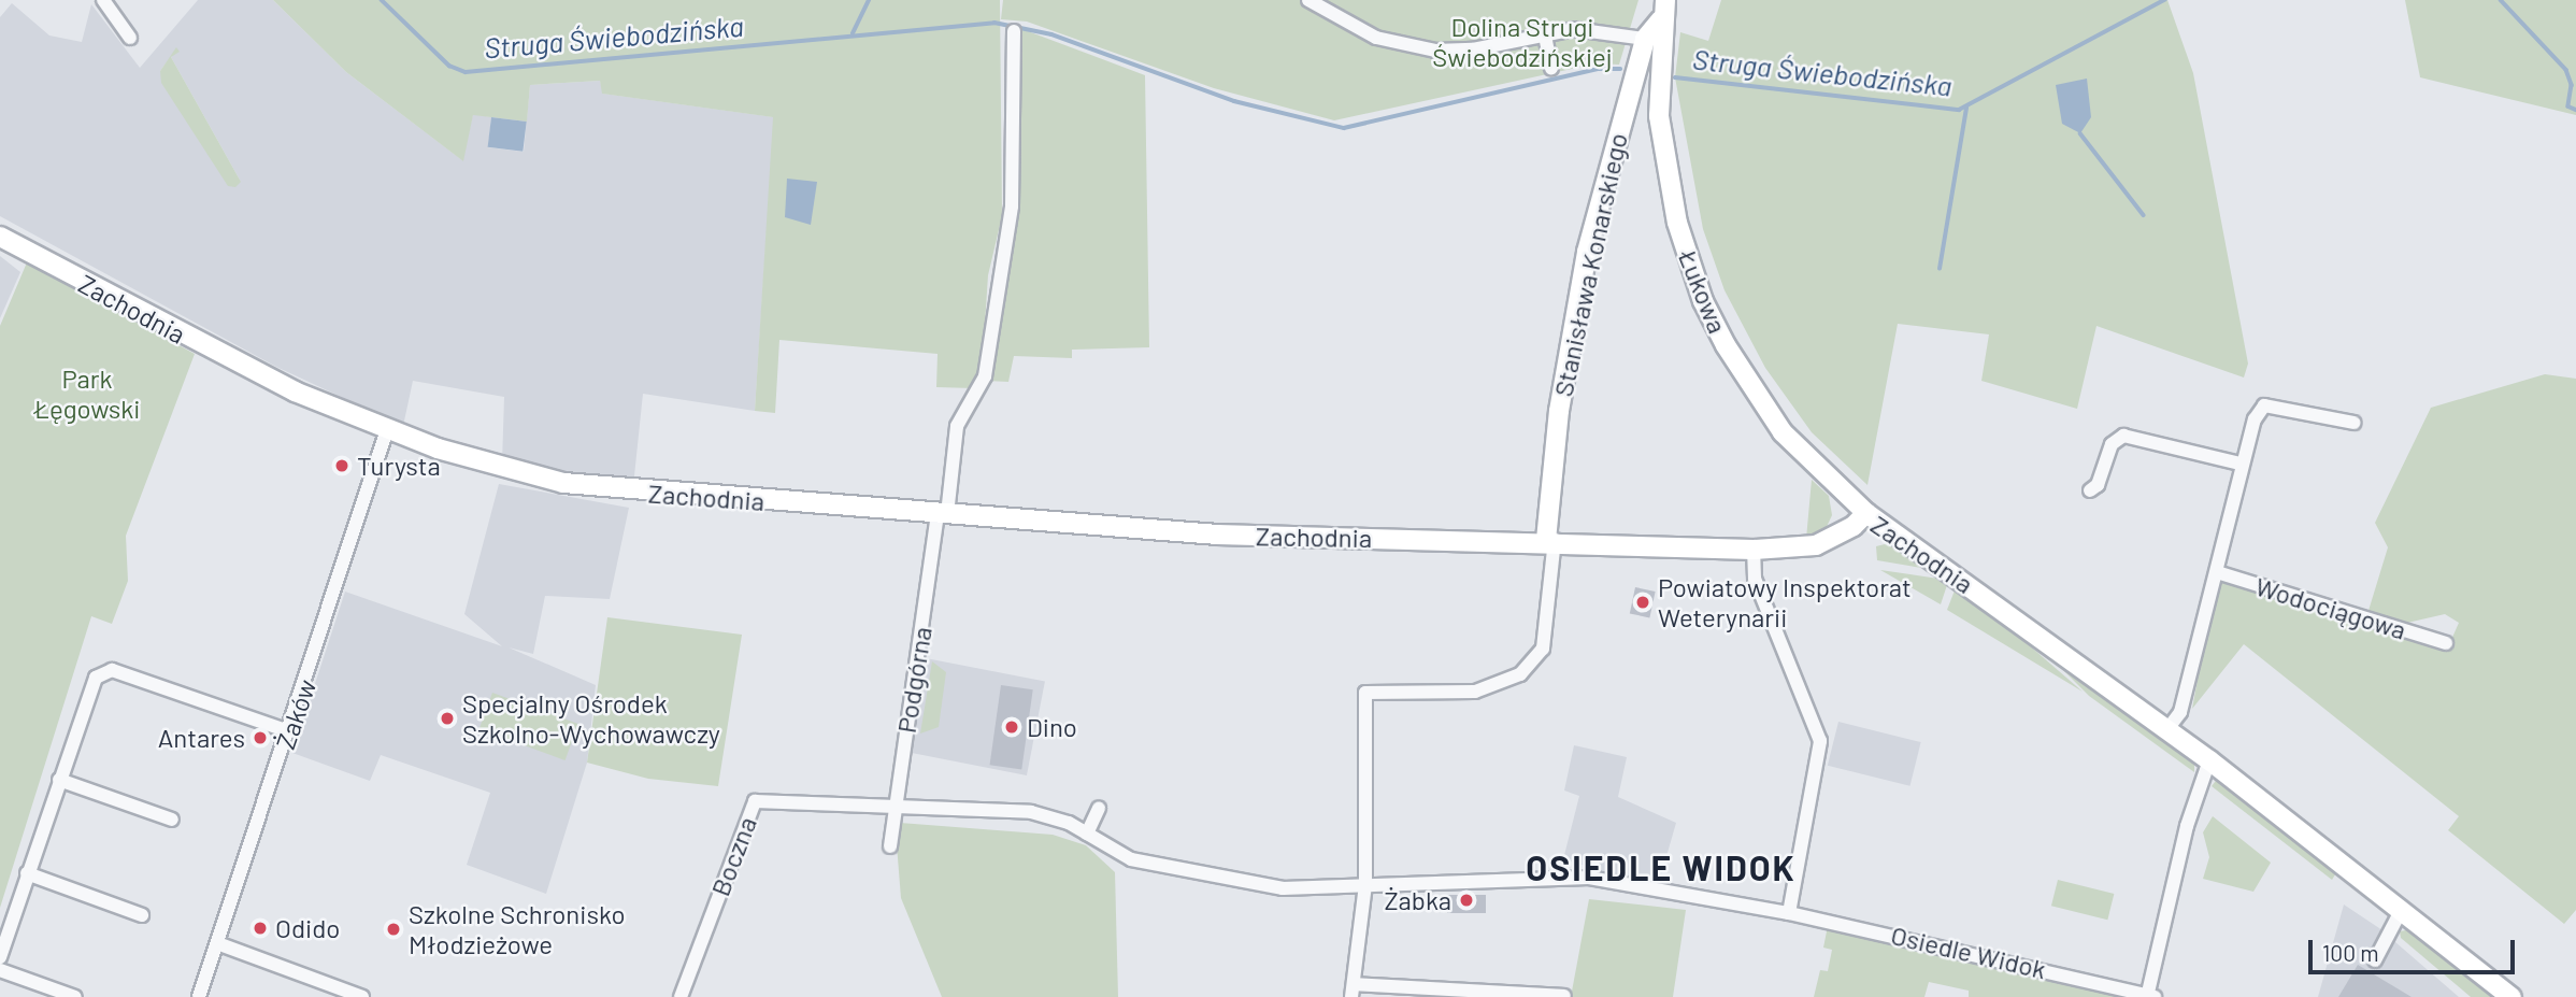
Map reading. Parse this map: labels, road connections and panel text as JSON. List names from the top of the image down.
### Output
{
  "streets": {
    "street": [
      "Stanisława Konarskiego",
      "Łukowa",
      "Zachodnia",
      "Wodociągowa",
      "Podgórna",
      "Żaków",
      "Boczna",
      "Osiedle Widok"
    ]
  },
  "crossings": [
    ["Stanisława Konarskiego", "Łukowa"],
    ["Stanisława Konarskiego", "Zachodnia"],
    ["Łukowa", "Zachodnia"],
    ["Zachodnia", "Podgórna"],
    ["Zachodnia", "Żaków"],
    ["Zachodnia", "Osiedle Widok"],
    ["Podgórna", "Boczna"],
    ["Podgórna", "Osiedle Widok"],
    ["Boczna", "Osiedle Widok"]
  ],
  "districts": ["OSIEDLE WIDOK"],
  "water": ["Struga Świebodzińska"],
  "parks": ["Dolina Strugi Świebodzińskiej", "Park Łęgowski"],
  "places": [
    "Turysta",
    "Powiatowy Inspektorat Weterynarii",
    "Specjalny Ośrodek Szkolno-Wychowawczy",
    "Dino",
    "Antares",
    "Żabka",
    "Odido",
    "Szkolne Schronisko Młodzieżowe"
  ],
  "scale_bar": "100 m"
}
